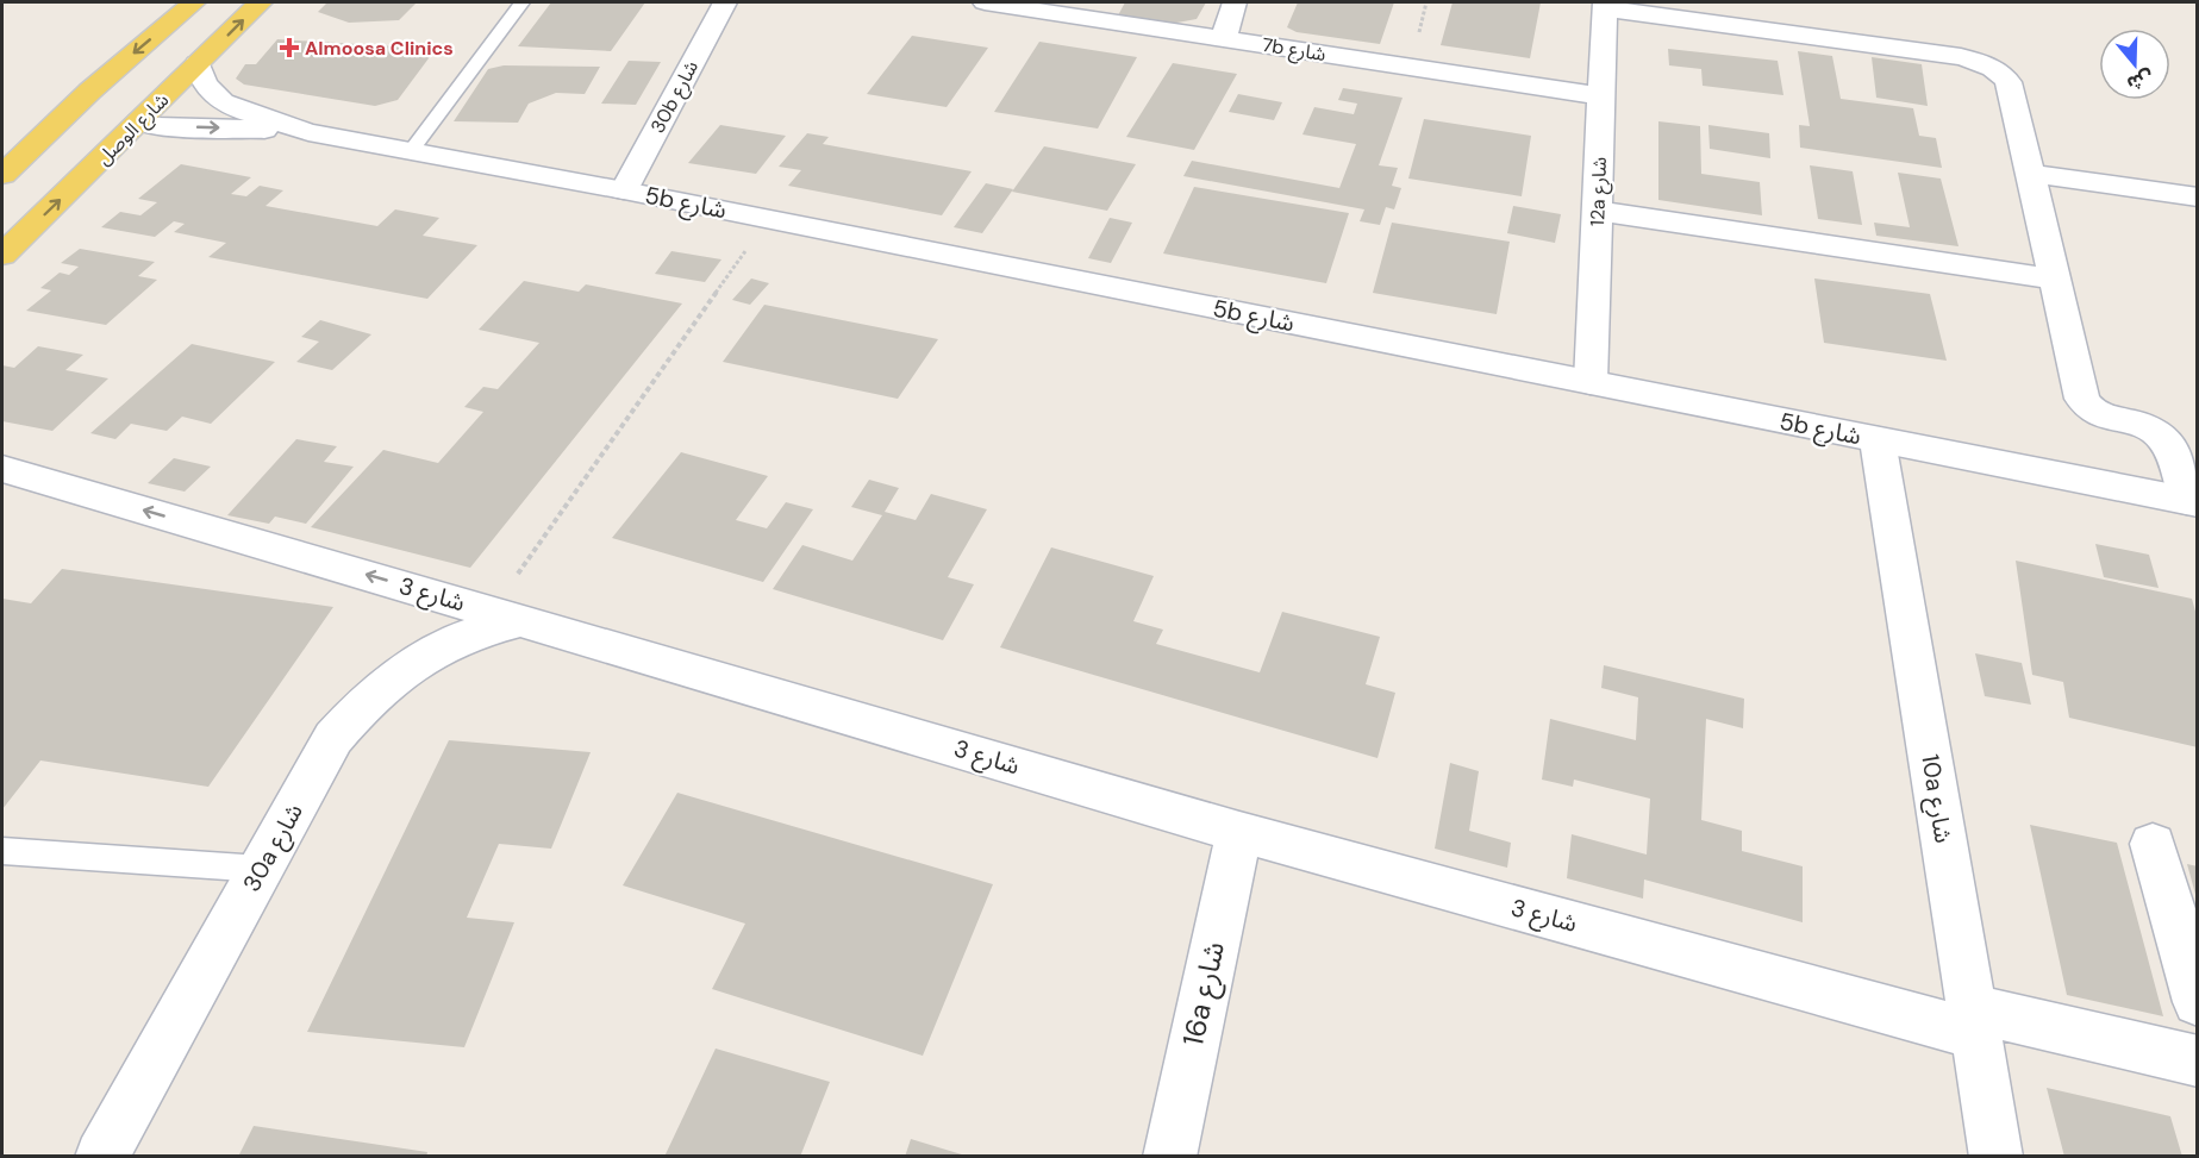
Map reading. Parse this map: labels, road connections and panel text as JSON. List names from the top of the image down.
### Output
{
  "streets": {
    "main road": ["شارع الوصل"],
    "street": [
      "7b شارع",
      "30b شارع",
      "12a شارع",
      "5b شارع",
      "شارع 3",
      "10a شارع",
      "30a شارع",
      "16a شارع"
    ]
  },
  "crossings": [
    ["7b شارع", "12a شارع"],
    ["30b شارع", "5b شارع"],
    ["شارع الوصل", "5b شارع"],
    ["12a شارع", "5b شارع"],
    ["5b شارع", "10a شارع"],
    ["شارع 3", "10a شارع"],
    ["شارع 3", "30a شارع"],
    ["شارع 3", "16a شارع"]
  ],
  "places": {
    "health": ["Almoosa Clinics"]
  },
  "north": "bottom"
}
